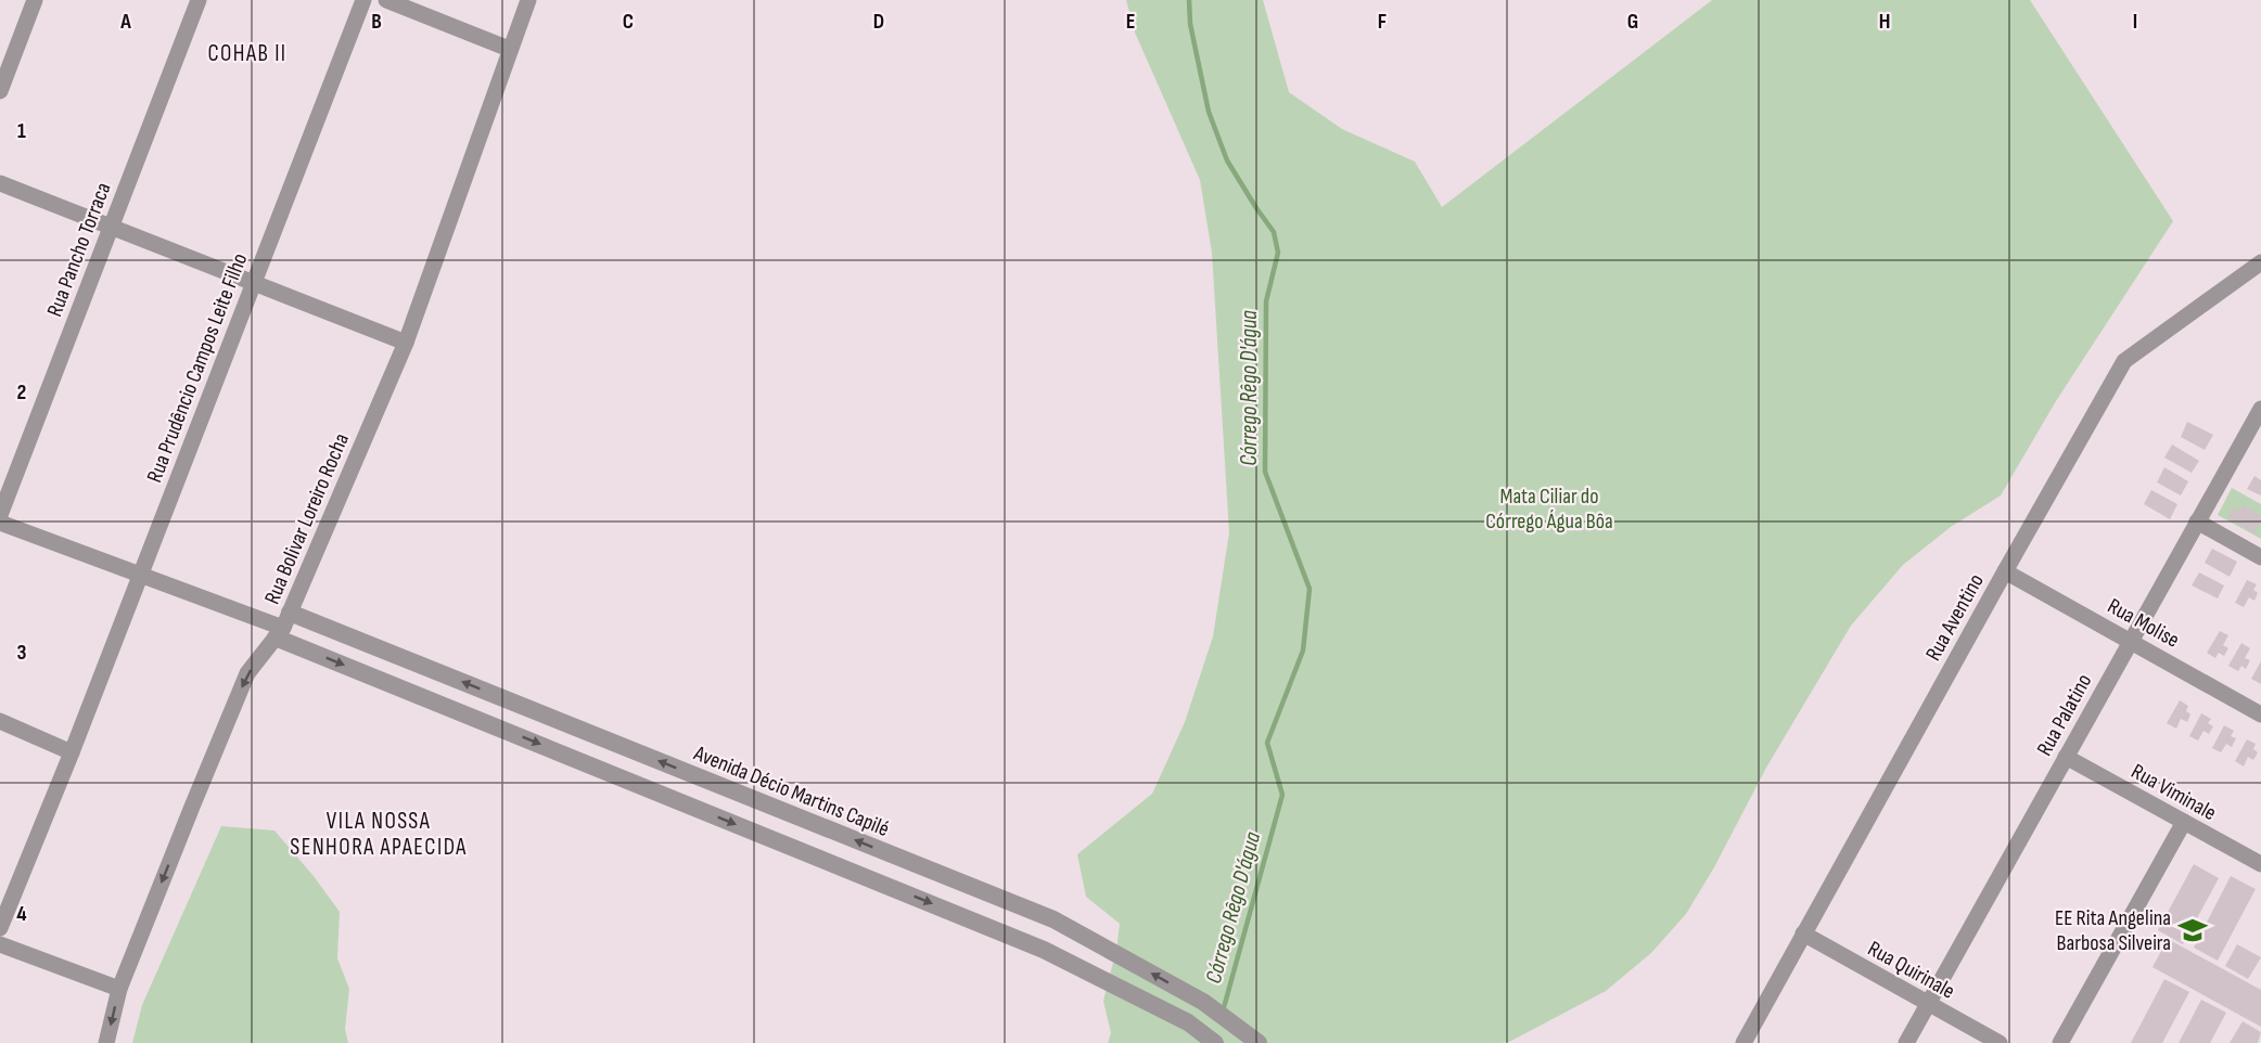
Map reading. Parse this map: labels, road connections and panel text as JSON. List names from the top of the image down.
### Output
{
  "streets": {
    "street": [
      "Rua Pancho Torraca",
      "Rua Prudêncio Campos Leite Filho",
      "Rua Bolivar Loreiro Rocha",
      "Rua Aventino",
      "Rua Molise",
      "Rua Palatino",
      "Avenida Décio Martins Capilé",
      "Rua Viminale",
      "Rua Quirinale"
    ]
  },
  "crossings": [
    ["Rua Bolivar Loreiro Rocha", "Avenida Décio Martins Capilé"],
    ["Rua Aventino", "Rua Molise"],
    ["Rua Aventino", "Rua Quirinale"],
    ["Rua Molise", "Rua Palatino"],
    ["Rua Palatino", "Rua Viminale"],
    ["Rua Palatino", "Rua Quirinale"]
  ],
  "one_way": ["Rua Bolivar Loreiro Rocha"],
  "districts": ["COHAB II", "VILA NOSSA SENHORA APAECIDA"],
  "water": ["Córrego Rêgo D'água"],
  "parks": ["Mata Ciliar do Córrego Água Bôa"],
  "places": {
    "school or university": ["EE Rita Angelina Barbosa Silveira"]
  },
  "grid": {
    "columns": [
      "A",
      "B",
      "C",
      "D",
      "E",
      "F",
      "G",
      "H",
      "I"
    ],
    "rows": [
      "1",
      "2",
      "3",
      "4"
    ]
  }
}
